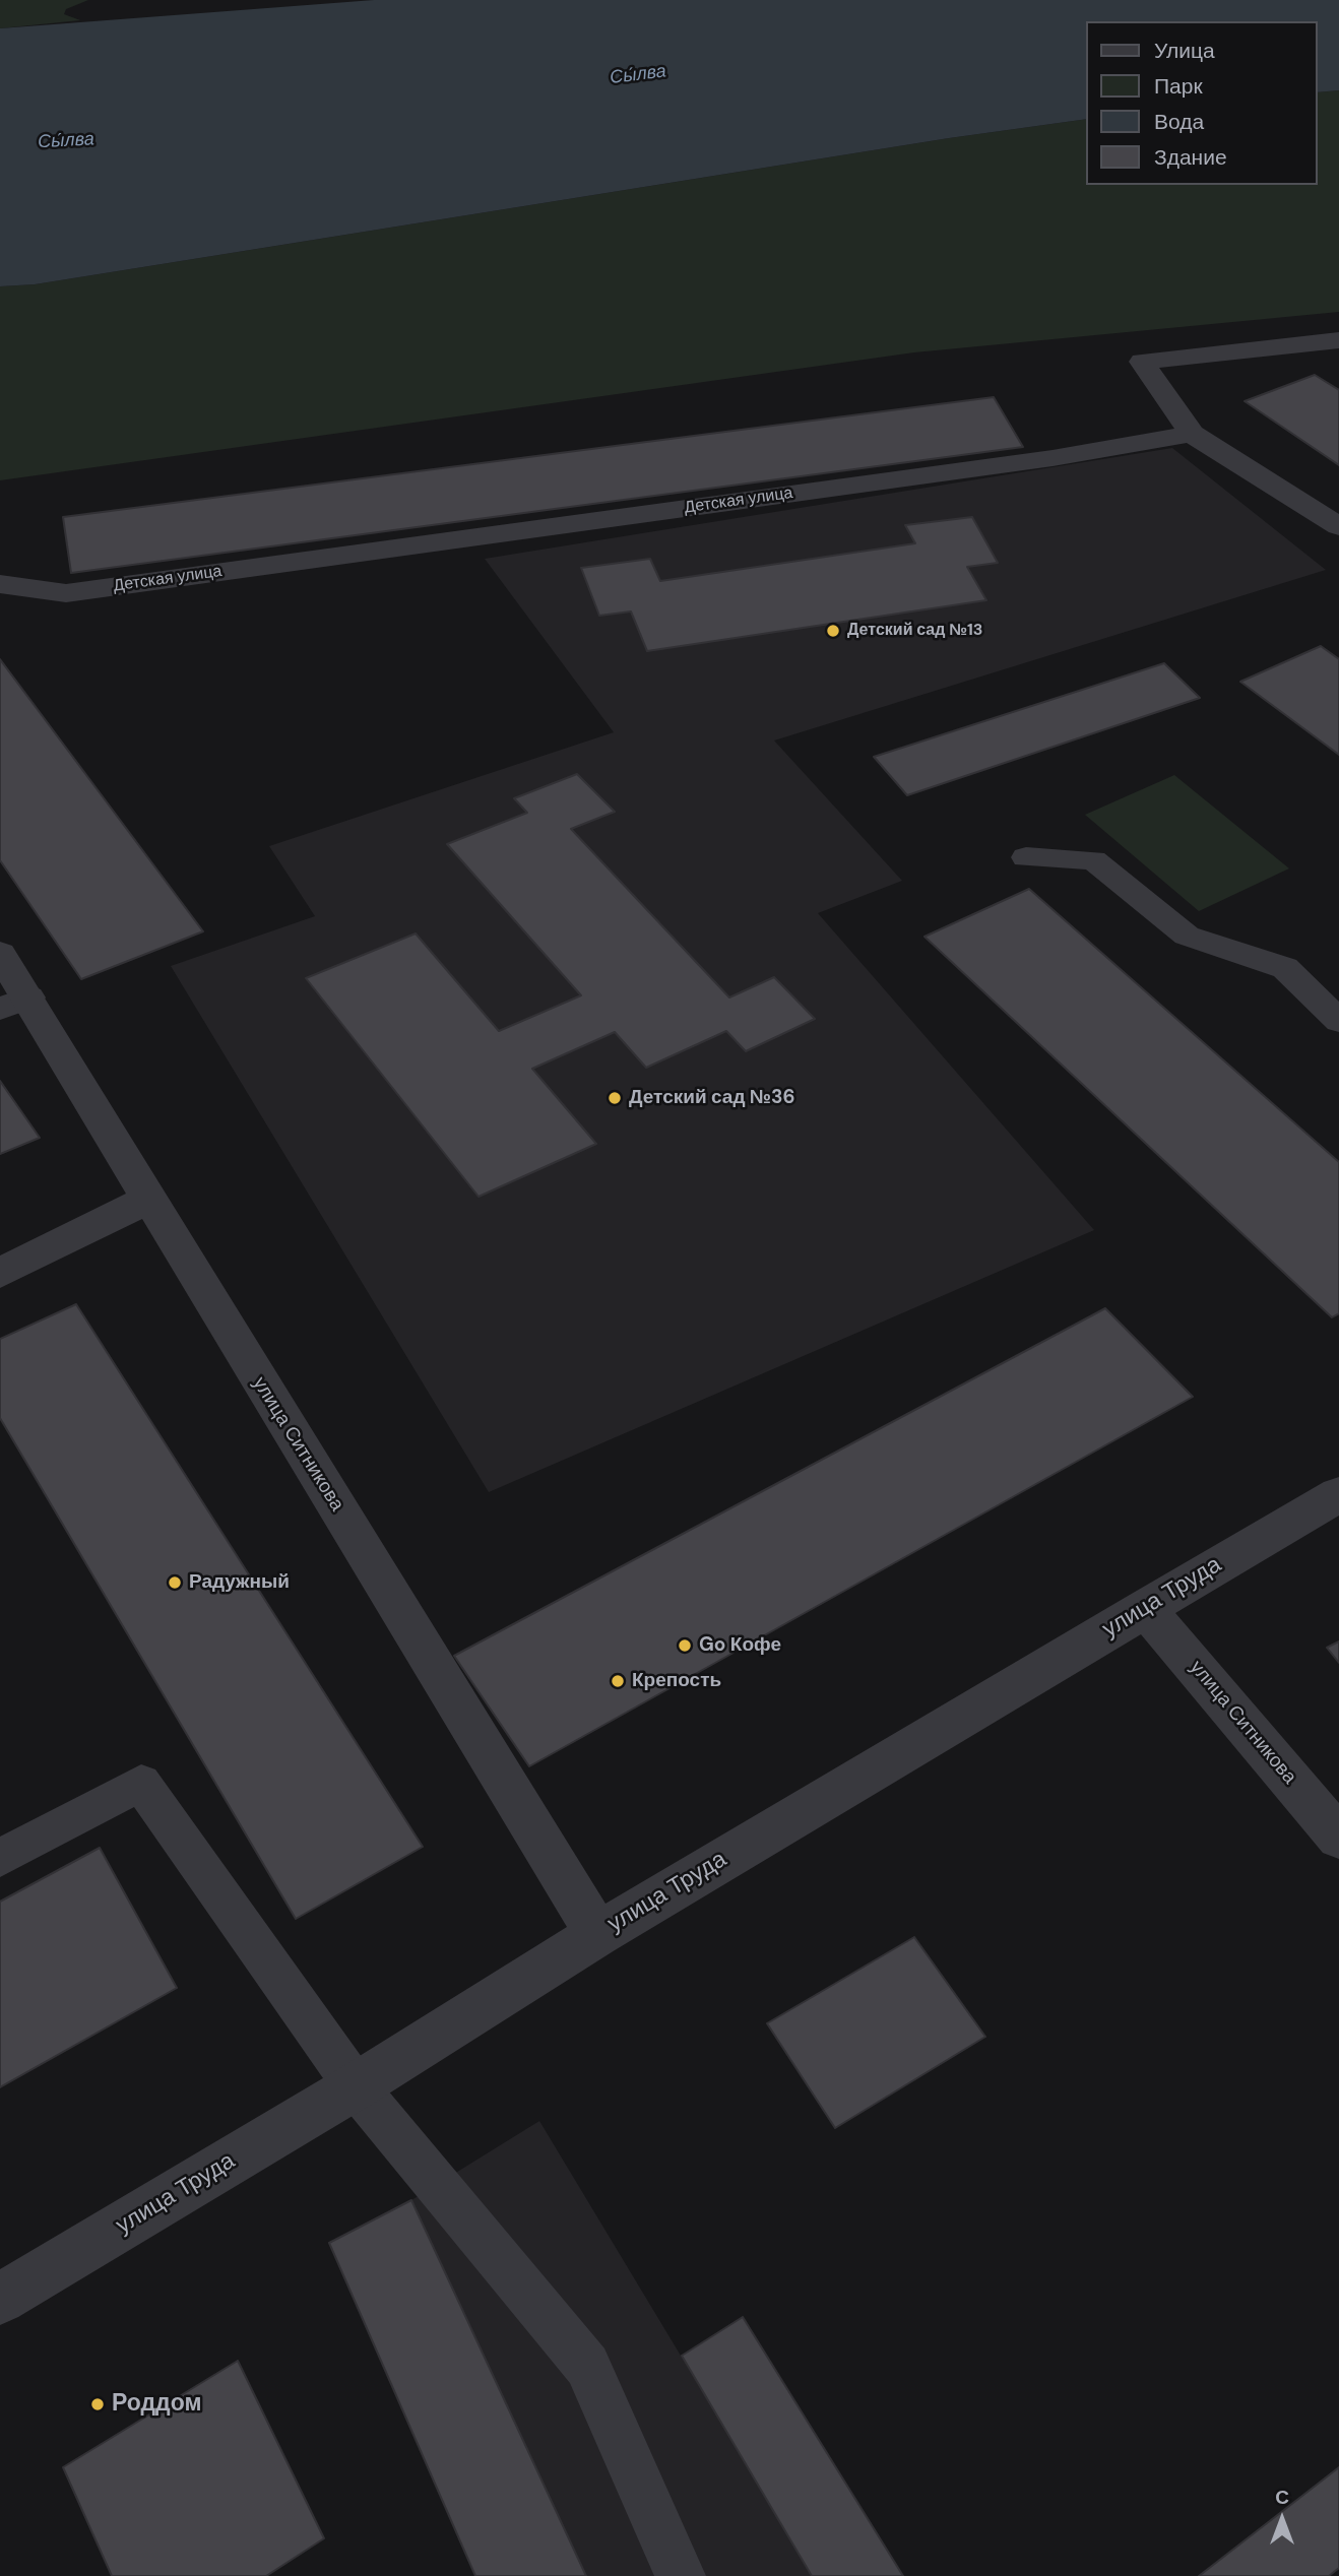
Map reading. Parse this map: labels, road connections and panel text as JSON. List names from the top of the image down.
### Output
{
  "streets": {
    "street": ["Детская улица", "улица Ситникова", "улица Труда"]
  },
  "crossings": [
    ["улица Ситникова", "улица Труда"]
  ],
  "water": ["Сы́лва"],
  "places": [
    "Детский сад №13",
    "Детский сад №36",
    "Радужный",
    "Go Кофе",
    "Крепость",
    "Роддом"
  ],
  "legend": [
    "Улица",
    "Парк",
    "Вода",
    "Здание"
  ],
  "north": "top"
}
